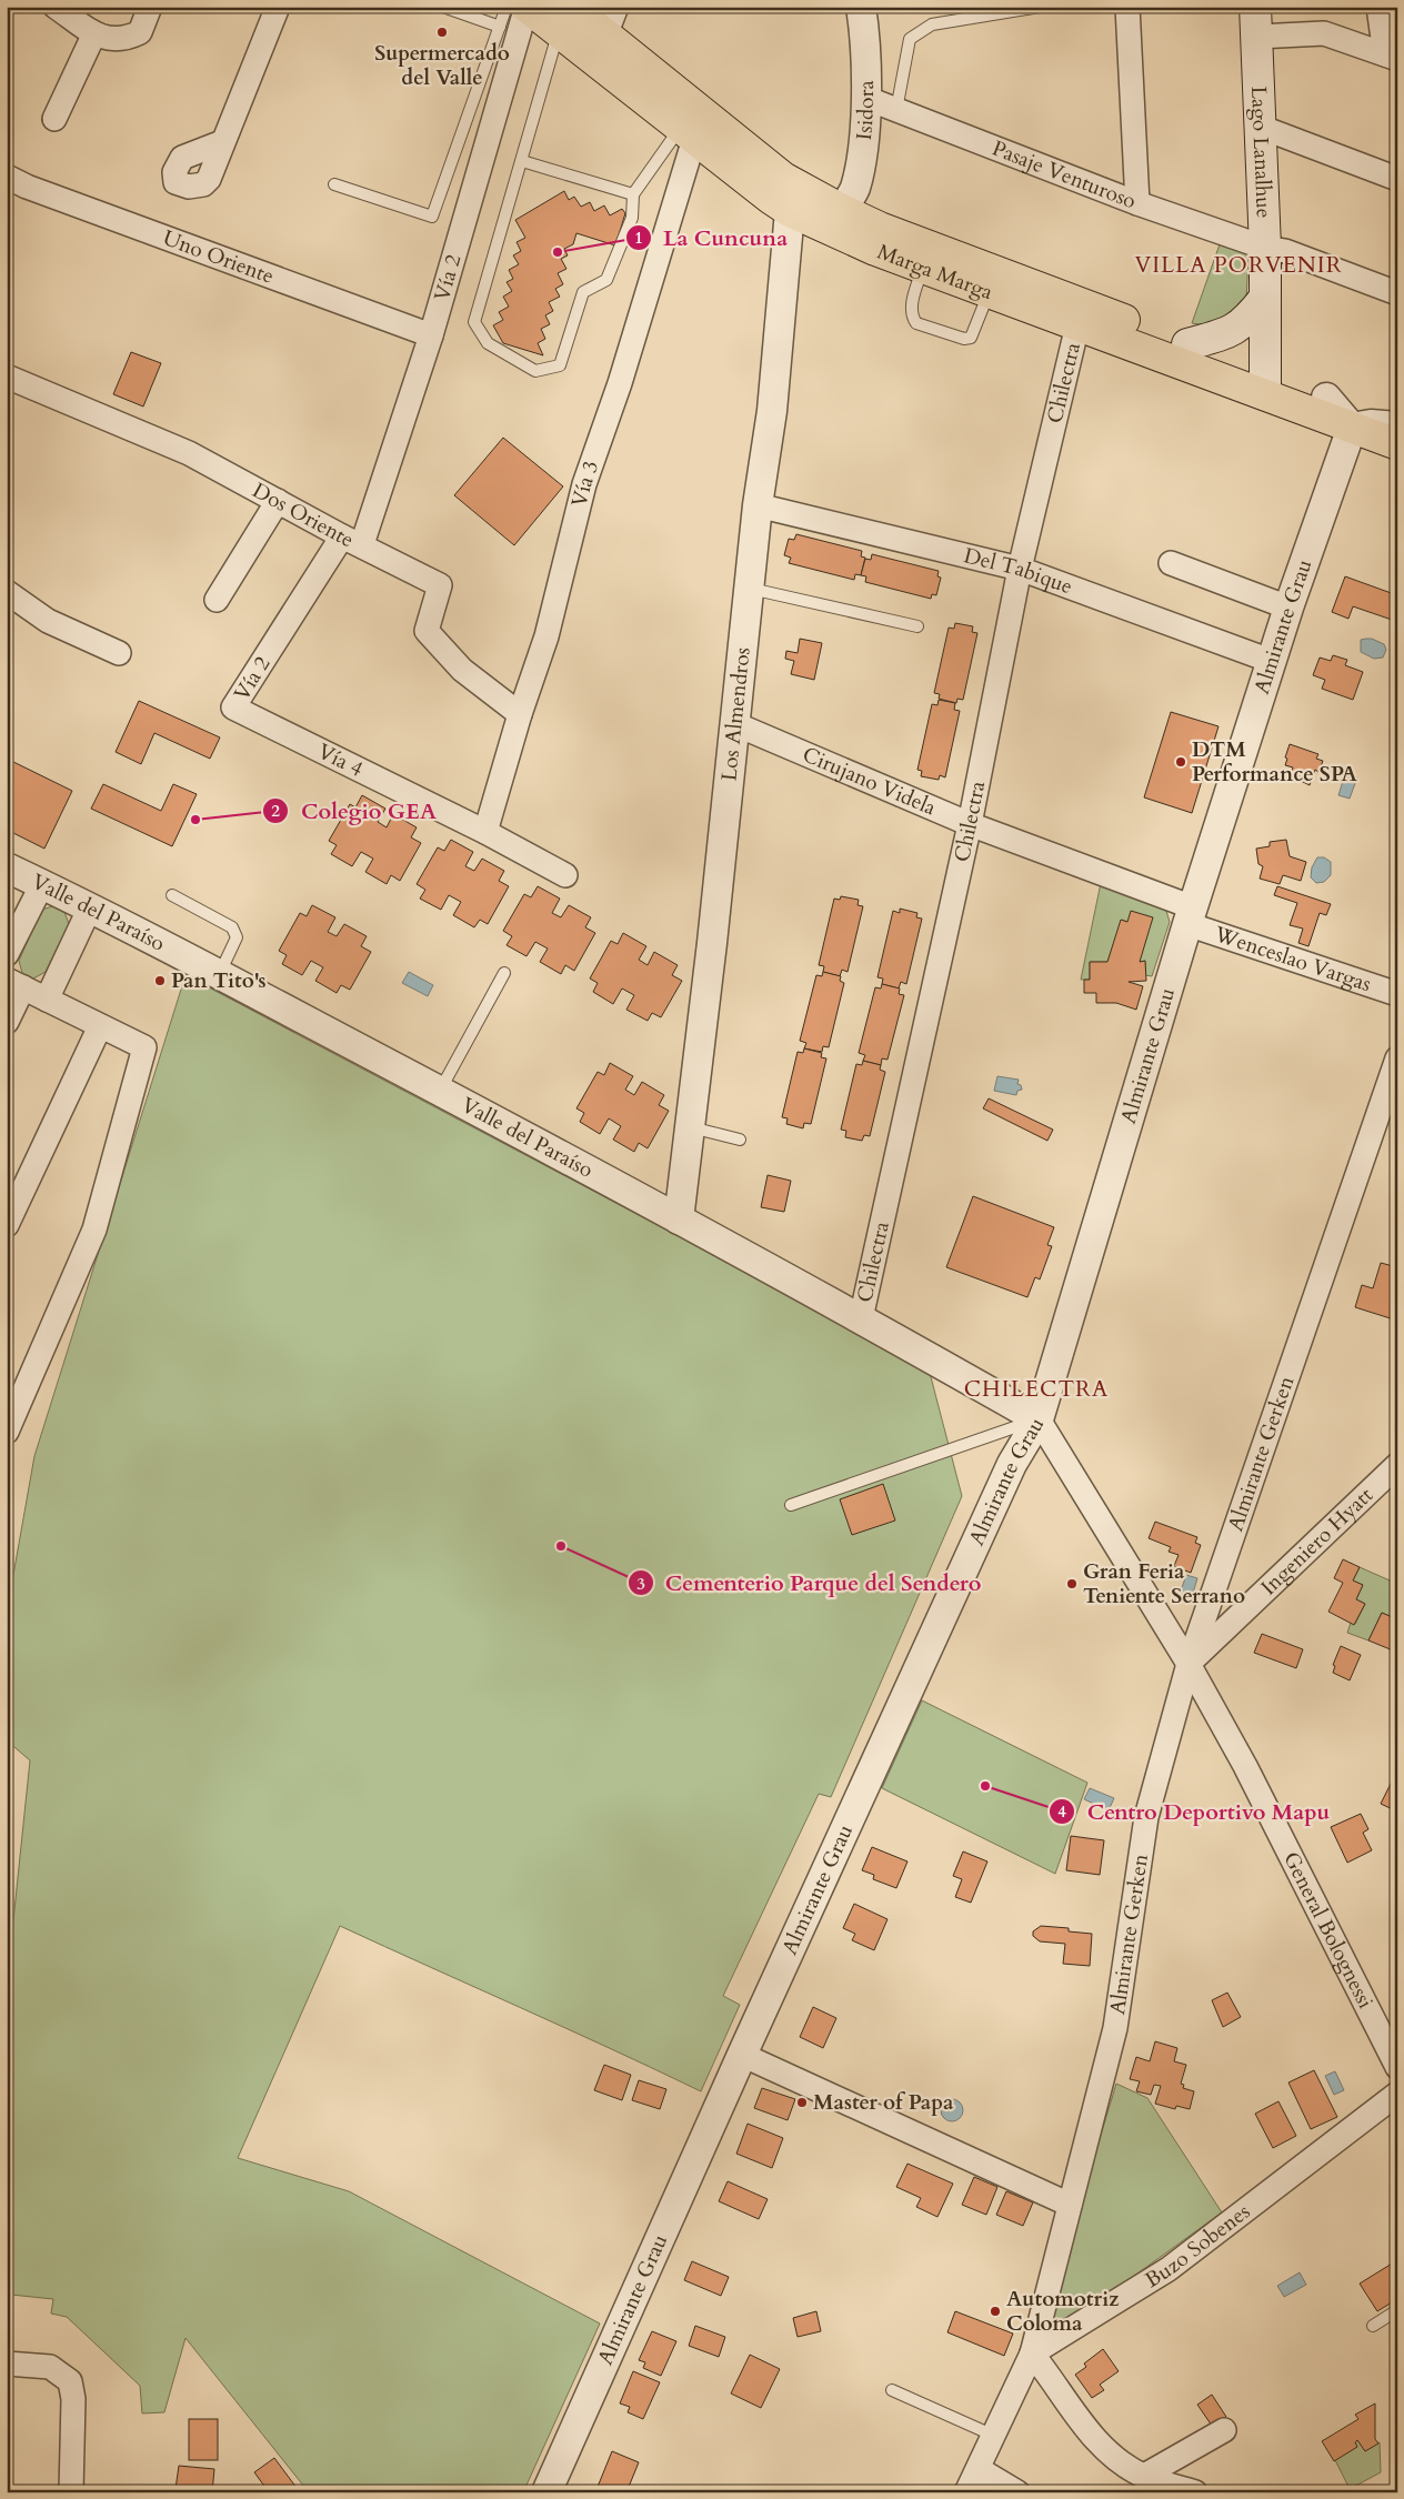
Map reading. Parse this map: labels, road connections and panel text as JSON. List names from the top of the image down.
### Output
{
  "streets": {
    "main road": ["Lago Lanalhue", "Marga Marga"],
    "street": [
      "Isidora",
      "Pasaje Venturoso",
      "Uno Oriente",
      "Vía 2",
      "Chilectra",
      "Vía 3",
      "Dos Oriente",
      "Del Tabique",
      "Almirante Grau",
      "Los Almendros",
      "Vía 4",
      "Cirujano Videla",
      "Valle del Paraíso",
      "Wenceslao Vargas",
      "Almirante Gerken",
      "Ingeniero Hyatt",
      "General Bolognessi",
      "Buzo Sobenes"
    ]
  },
  "crossings": [
    ["Isidora", "Pasaje Venturoso"],
    ["Isidora", "Marga Marga"],
    ["Lago Lanalhue", "Pasaje Venturoso"],
    ["Lago Lanalhue", "Marga Marga"],
    ["Uno Oriente", "Vía 2"],
    ["Marga Marga", "Vía 2"],
    ["Marga Marga", "Chilectra"],
    ["Marga Marga", "Vía 3"],
    ["Marga Marga", "Almirante Grau"],
    ["Marga Marga", "Los Almendros"],
    ["Vía 2", "Dos Oriente"],
    ["Vía 2", "Vía 4"],
    ["Chilectra", "Del Tabique"],
    ["Chilectra", "Cirujano Videla"],
    ["Chilectra", "Valle del Paraíso"],
    ["Vía 3", "Dos Oriente"],
    ["Vía 3", "Vía 4"],
    ["Del Tabique", "Almirante Grau"],
    ["Del Tabique", "Los Almendros"],
    ["Almirante Grau", "Cirujano Videla"],
    ["Almirante Grau", "Valle del Paraíso"],
    ["Almirante Grau", "Wenceslao Vargas"],
    ["Almirante Grau", "General Bolognessi"],
    ["Los Almendros", "Cirujano Videla"],
    ["Los Almendros", "Valle del Paraíso"],
    ["Cirujano Videla", "Wenceslao Vargas"],
    ["Valle del Paraíso", "General Bolognessi"],
    ["Almirante Gerken", "Ingeniero Hyatt"],
    ["Almirante Gerken", "General Bolognessi"],
    ["Almirante Gerken", "Buzo Sobenes"],
    ["Ingeniero Hyatt", "General Bolognessi"]
  ],
  "districts": ["VILLA PORVENIR", "CHILECTRA"],
  "places": [
    "Supermercado del Valle",
    "La Cuncuna",
    "DTM Performance SPA",
    "Colegio GEA",
    "Pan Tito's",
    "Cementerio Parque del Sendero",
    "Gran Feria Teniente Serrano",
    "Centro Deportivo Mapu",
    "Master of Papa",
    "Automotriz Coloma"
  ]
}
